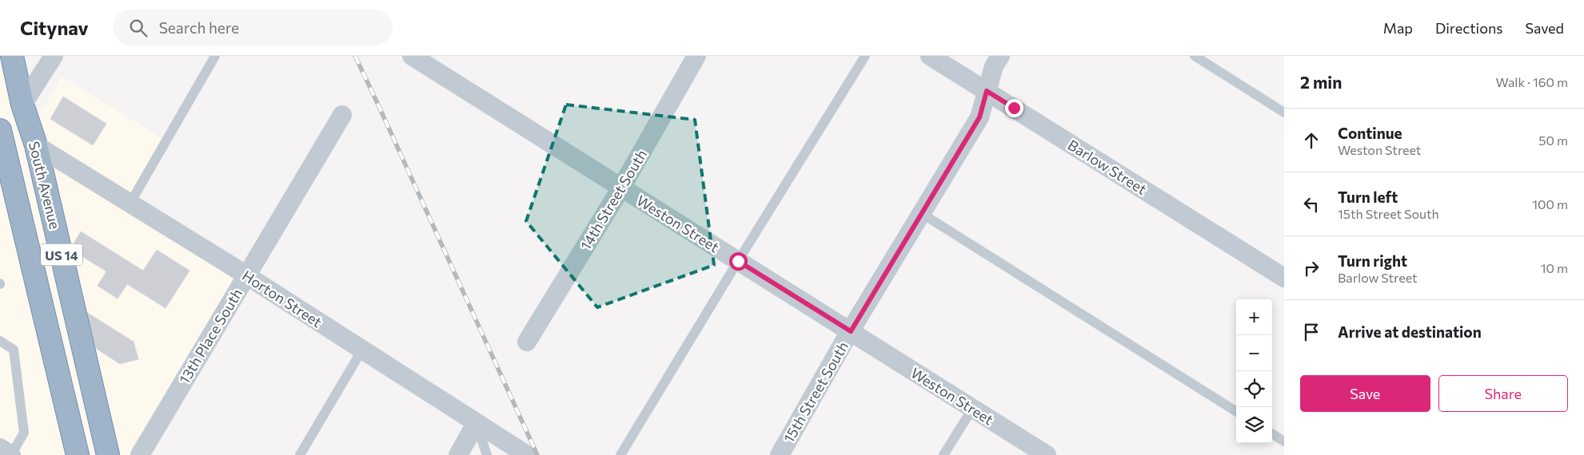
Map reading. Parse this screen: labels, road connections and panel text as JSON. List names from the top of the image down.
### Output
{
  "streets": {
    "highway": ["South Avenue", "US 14"],
    "street": [
      "Barlow Street",
      "14th Street South",
      "Weston Street",
      "Horton Street",
      "13th Place South",
      "15th Street South"
    ]
  },
  "crossings": [
    ["Barlow Street", "15th Street South"],
    ["South Avenue", "Horton Street"],
    ["14th Street South", "Weston Street"],
    ["Weston Street", "15th Street South"],
    ["Horton Street", "13th Place South"]
  ],
  "page": {
    "header": "Citynav",
    "search": "Search here",
    "nav": ["Map", "Directions", "Saved"],
    "heading": ["2 min", "Walk · 160 m"],
    "list": [
      ["Continue", "Weston Street", "50 m"],
      ["Turn left", "15th Street South", "100 m"],
      ["Turn right", "Barlow Street", "10 m"],
      "Arrive at destination"
    ],
    "map_buttons": ["+", "−"],
    "buttons": ["Save", "Share"]
  }
}
